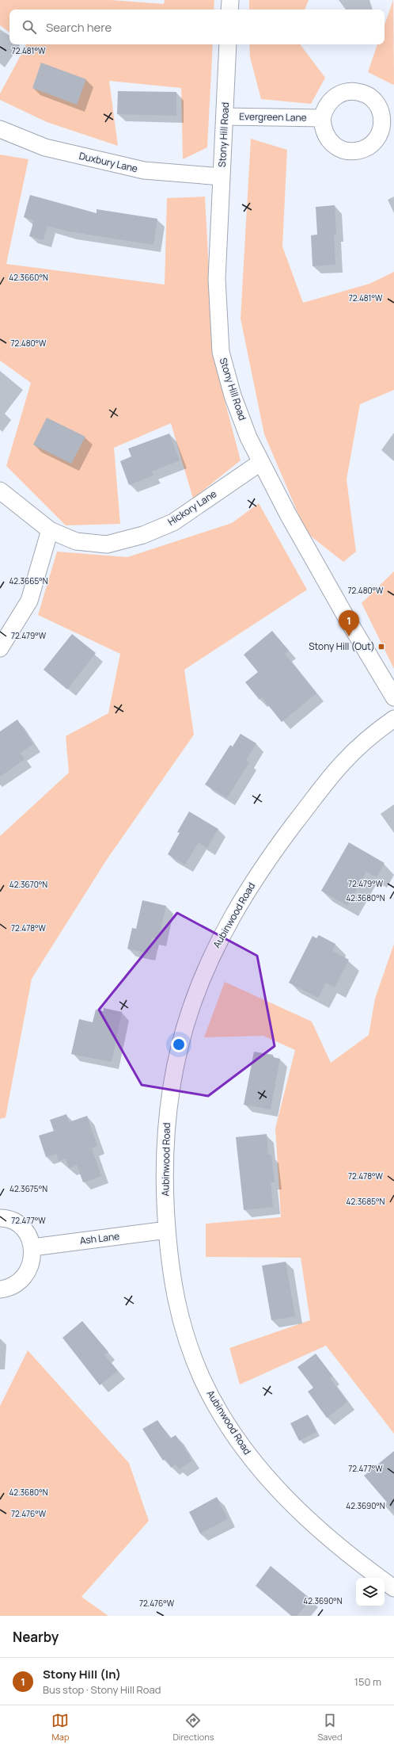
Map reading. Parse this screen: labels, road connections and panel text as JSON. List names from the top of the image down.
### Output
{
  "streets": {
    "street": [
      "Evergreen Lane",
      "Stony Hill Road",
      "Duxbury Lane",
      "Hickory Lane",
      "Aubinwood Road",
      "Ash Lane"
    ]
  },
  "crossings": [
    ["Evergreen Lane", "Stony Hill Road"],
    ["Stony Hill Road", "Duxbury Lane"],
    ["Stony Hill Road", "Hickory Lane"],
    ["Aubinwood Road", "Ash Lane"]
  ],
  "places": {
    "transit": ["Stony Hill (Out)"]
  },
  "page": {
    "search": "Search here",
    "pins": "1",
    "heading": "Nearby",
    "list": [
      {
        "mark": "1",
        "name": "Stony Hill (In)",
        "note": "Bus stop · Stony Hill Road",
        "value": "150 m"
      }
    ],
    "nav": ["Map", "Directions", "Saved"]
  },
  "coordinates": [
    "72.481°W",
    "42.3660°N",
    "72.480°W",
    "42.3665°N",
    "72.479°W",
    "42.3670°N",
    "42.3680°N",
    "72.478°W",
    "42.3675°N",
    "42.3685°N",
    "72.477°W",
    "42.3690°N",
    "72.476°W"
  ]
}
